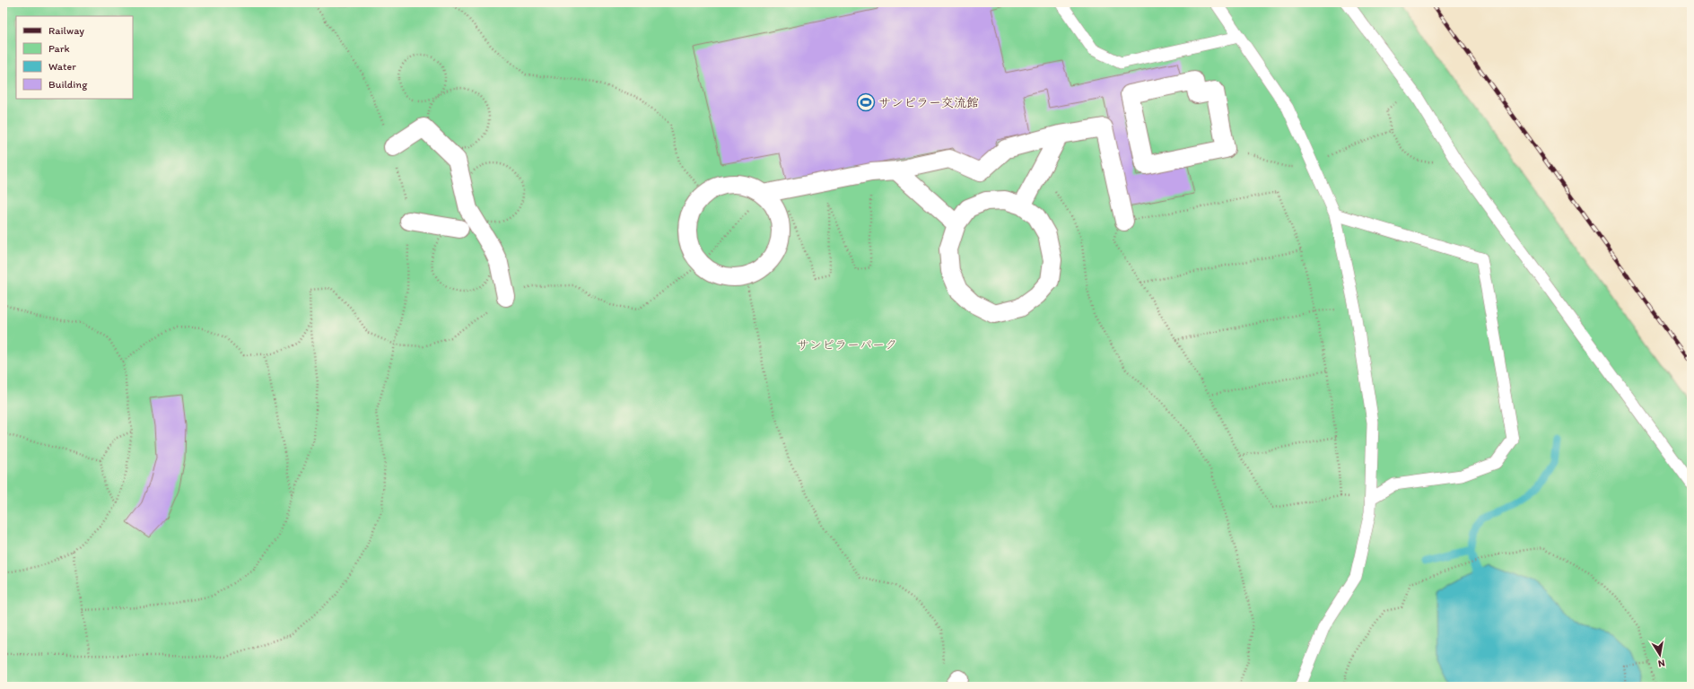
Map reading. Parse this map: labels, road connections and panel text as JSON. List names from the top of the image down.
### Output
{
  "parks": ["サンピラーパーク"],
  "places": {
    "sports": ["サンピラー交流館"]
  },
  "legend": [
    "Railway",
    "Park",
    "Water",
    "Building"
  ],
  "north": "bottom"
}
